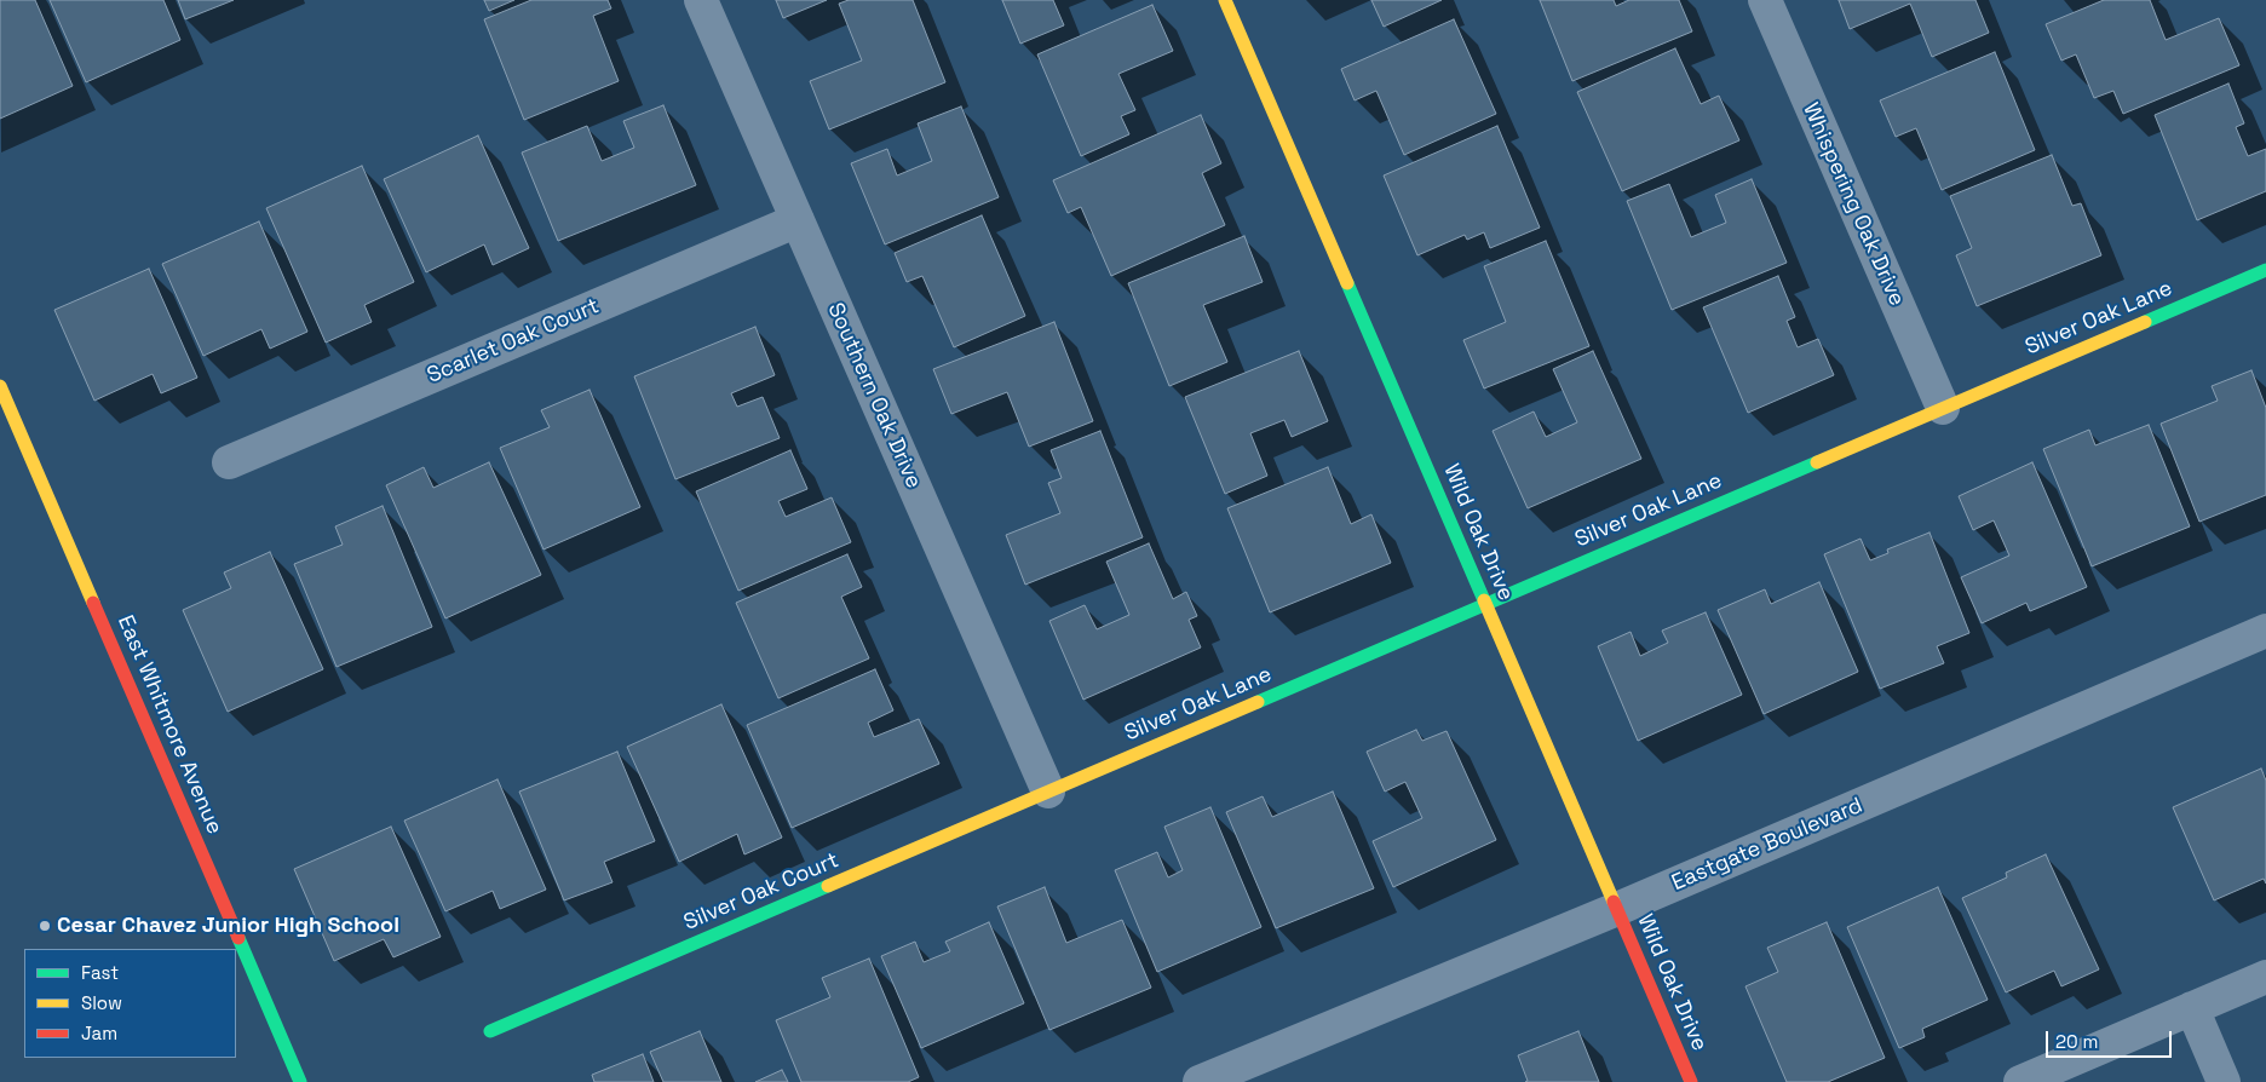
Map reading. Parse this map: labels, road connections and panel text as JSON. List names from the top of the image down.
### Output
{
  "streets": {
    "street": [
      "Whispering Oak Drive",
      "Silver Oak Lane",
      "Scarlet Oak Court",
      "Southern Oak Drive",
      "Wild Oak Drive",
      "East Whitmore Avenue",
      "Eastgate Boulevard",
      "Silver Oak Court"
    ]
  },
  "crossings": [
    ["Whispering Oak Drive", "Silver Oak Lane"],
    ["Silver Oak Lane", "Southern Oak Drive"],
    ["Silver Oak Lane", "Wild Oak Drive"],
    ["Silver Oak Lane", "Silver Oak Court"],
    ["Scarlet Oak Court", "Southern Oak Drive"],
    ["Southern Oak Drive", "Silver Oak Court"],
    ["Wild Oak Drive", "Eastgate Boulevard"]
  ],
  "places": ["Cesar Chavez Junior High School"],
  "legend": ["Fast", "Slow", "Jam"],
  "scale_bar": "20 m"
}
